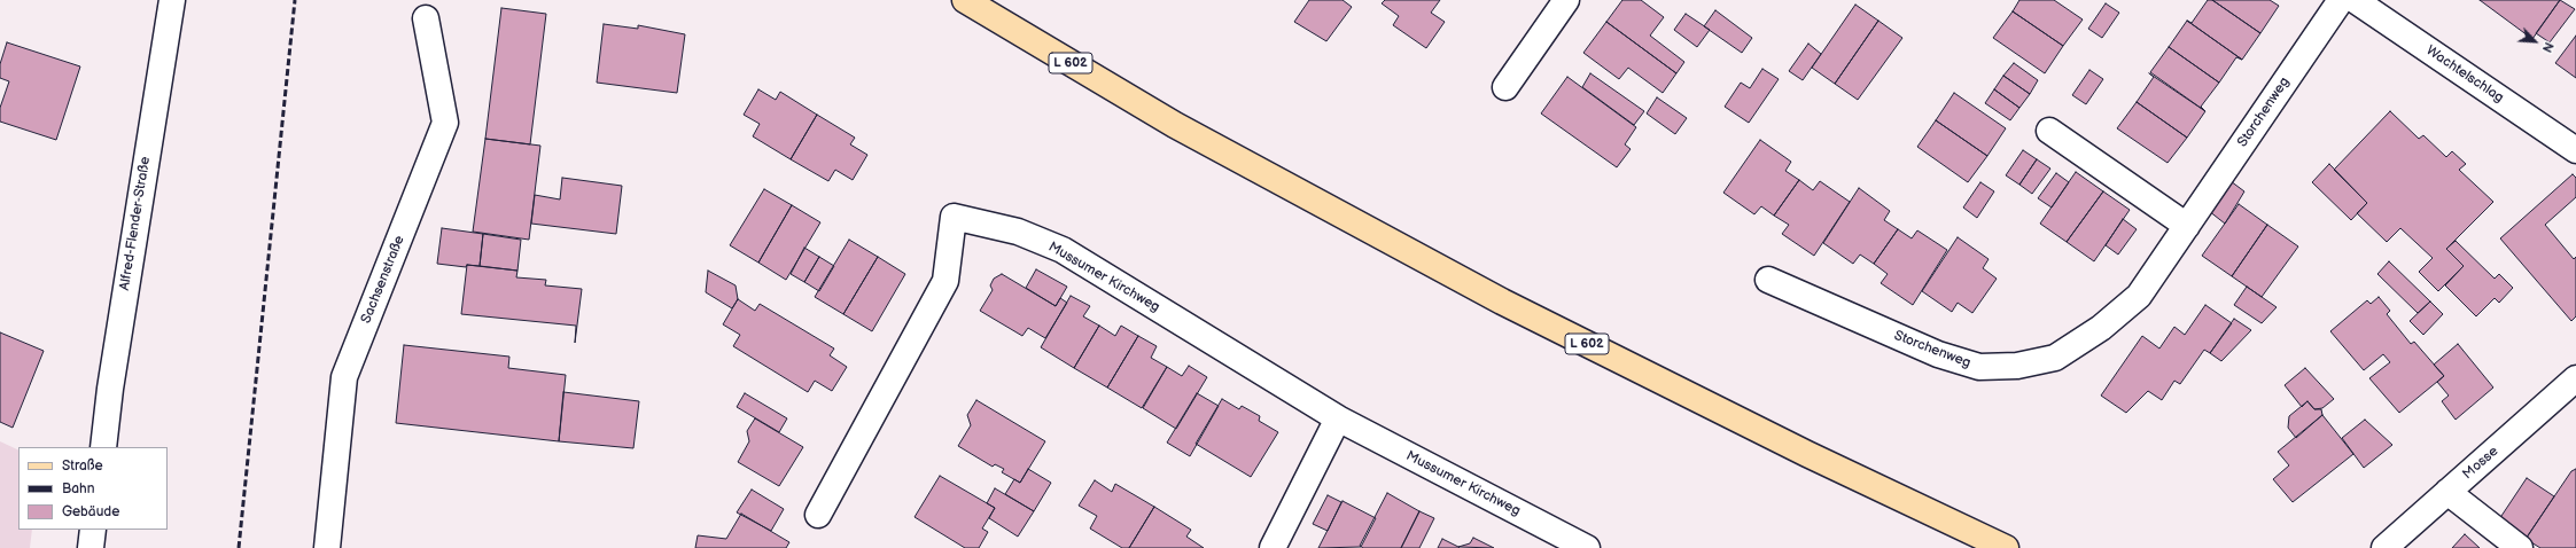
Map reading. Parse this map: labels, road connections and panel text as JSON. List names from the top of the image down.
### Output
{
  "streets": {
    "main road": ["L 602"],
    "street": [
      "Wachtelschlag",
      "Storchenweg",
      "Alfred-Flender-Straße",
      "Mussumer Kirchweg",
      "Sachsenstraße",
      "Mosse"
    ]
  },
  "legend": ["Straße", "Bahn", "Gebäude"],
  "north": "bottom right"
}
